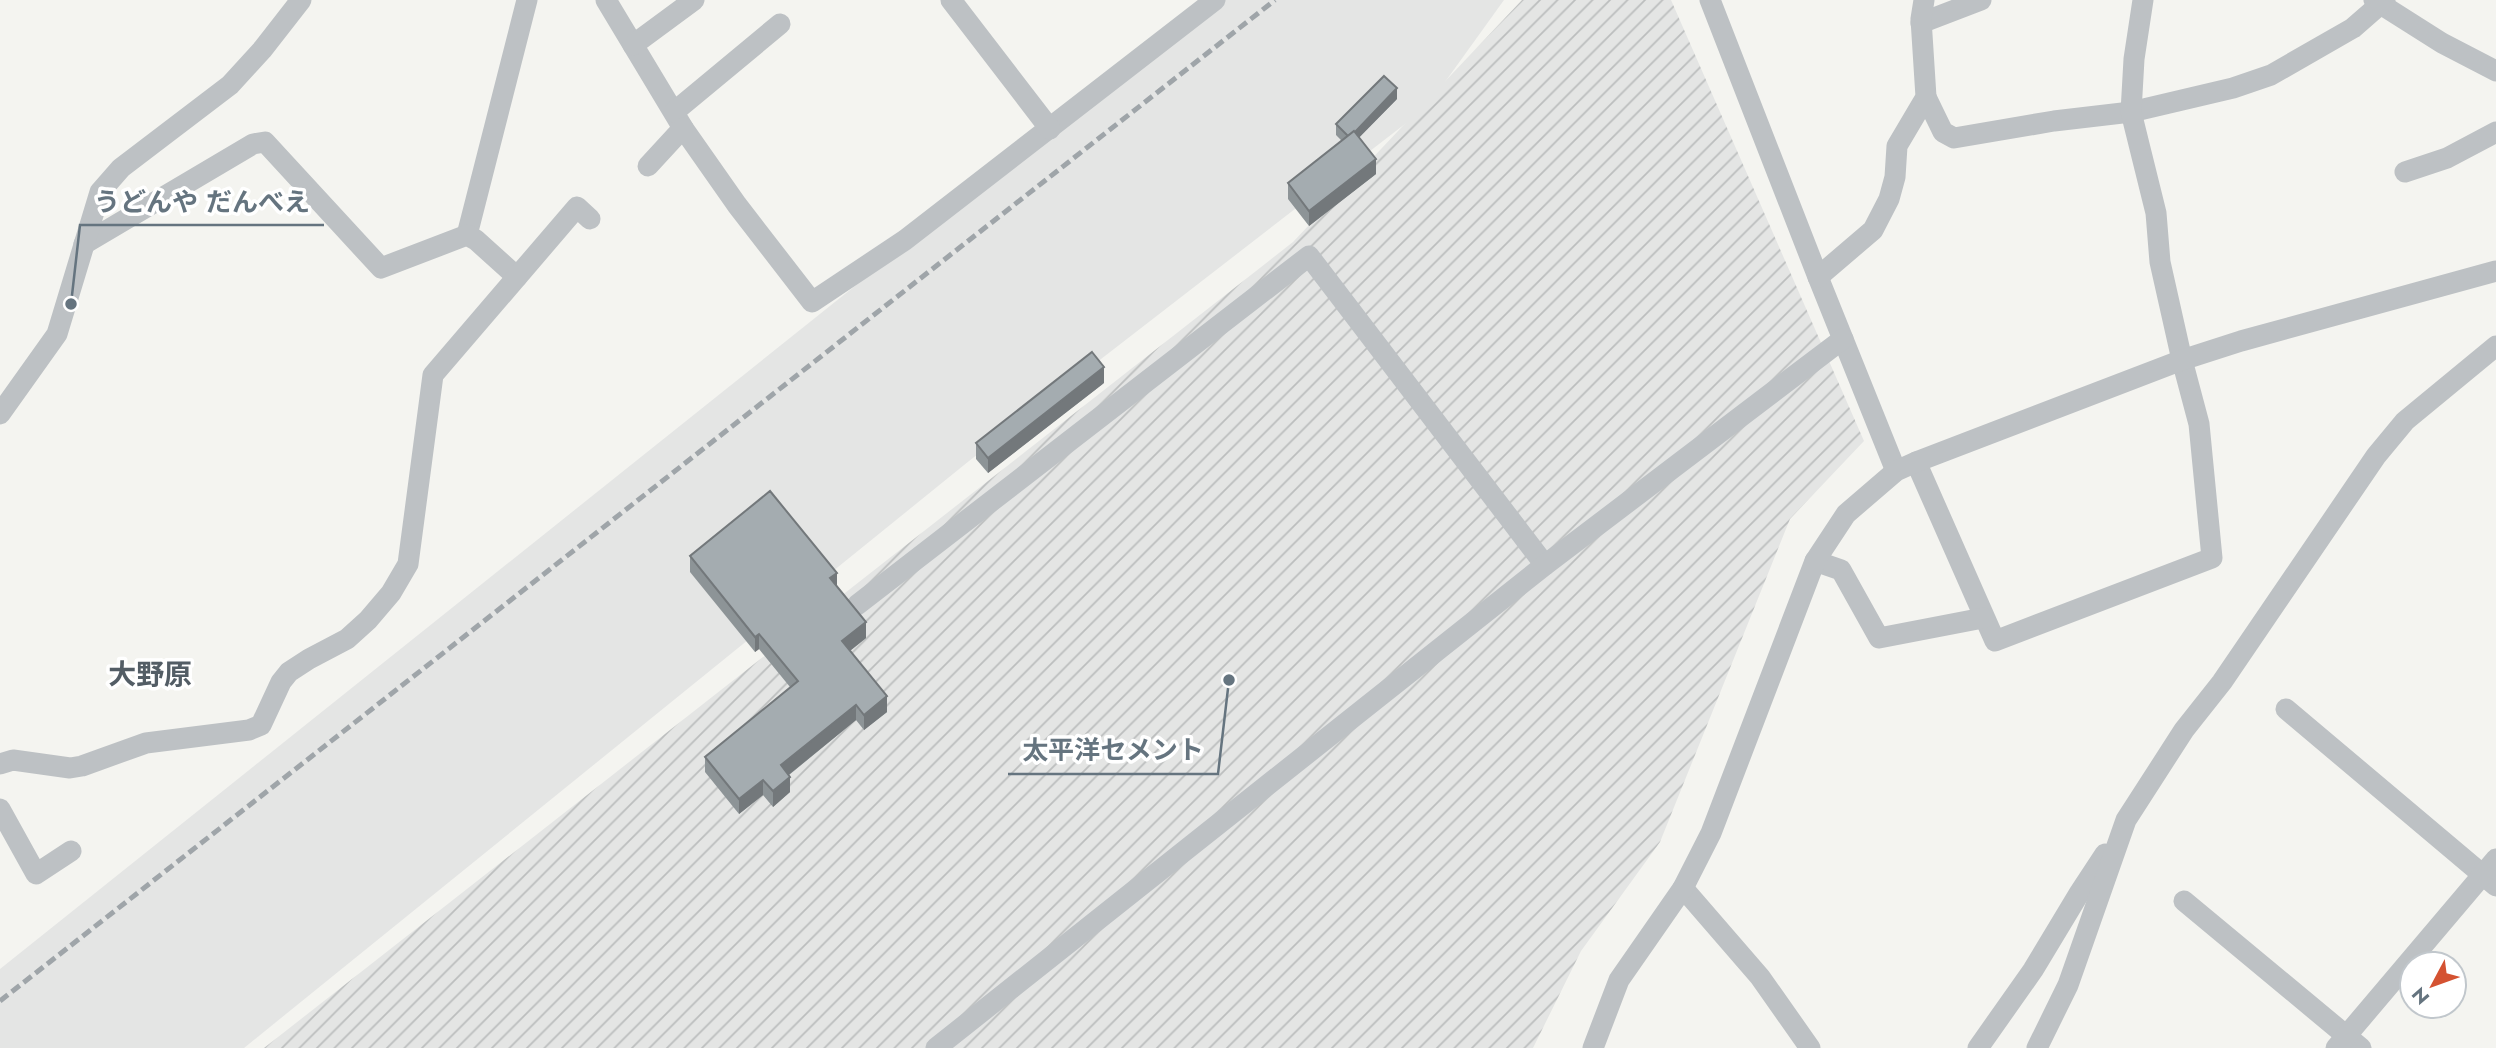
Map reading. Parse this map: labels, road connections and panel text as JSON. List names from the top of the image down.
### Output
{
  "districts": ["大野原"],
  "places": ["うどんや だんべえ", "太平洋セメント"],
  "north": "bottom left"
}
